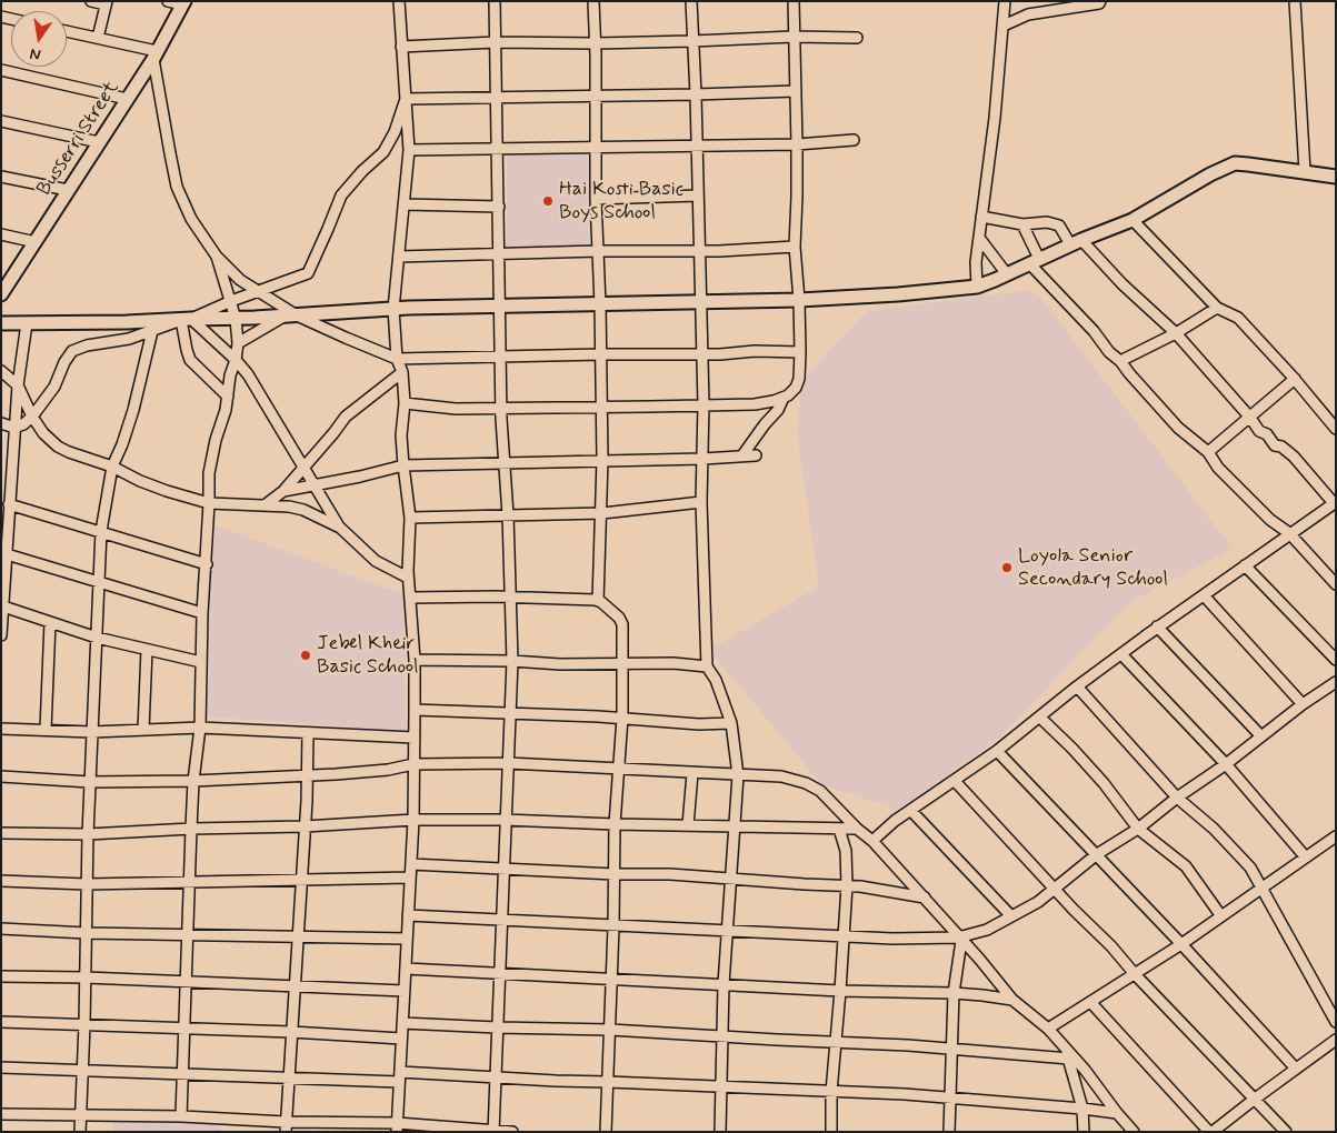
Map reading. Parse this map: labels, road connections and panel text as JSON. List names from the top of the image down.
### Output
{
  "streets": {
    "main road": ["Busserri Street"]
  },
  "places": ["Hai Kosti Basic Boys School", "Loyola Senior Secondary School", "Jebel Kheir Basic School"],
  "north": "bottom"
}
